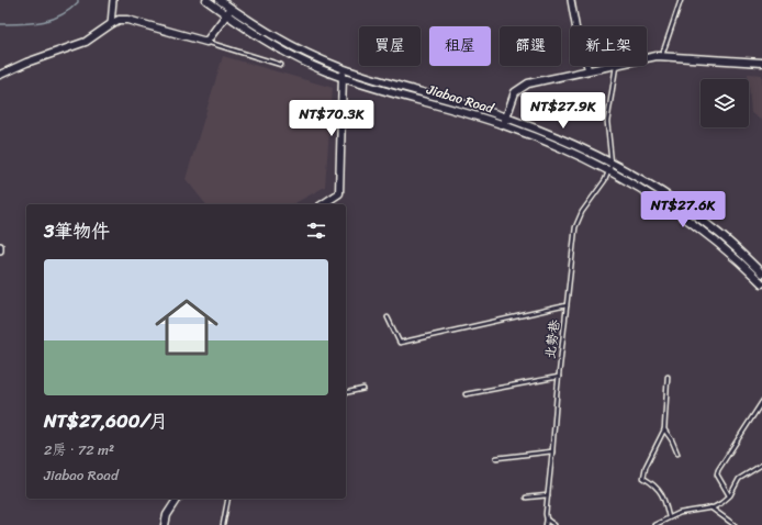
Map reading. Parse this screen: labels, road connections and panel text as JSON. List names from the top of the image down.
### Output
{
  "streets": {
    "street": ["Jiabao Road"],
    "lane": ["北勢巷"]
  },
  "crossings": [
    ["Jiabao Road", "北勢巷"]
  ],
  "page": {
    "chip": [
      "買屋",
      "租屋",
      "篩選",
      "新上架"
    ],
    "price": ["NT$27.9K", "NT$70.3K", "NT$27.6K"],
    "heading": "3筆物件",
    "list": [
      {
        "name": "NT$27,600/月",
        "note": "2房 · 72 m² · Jiabao Road"
      }
    ]
  }
}
